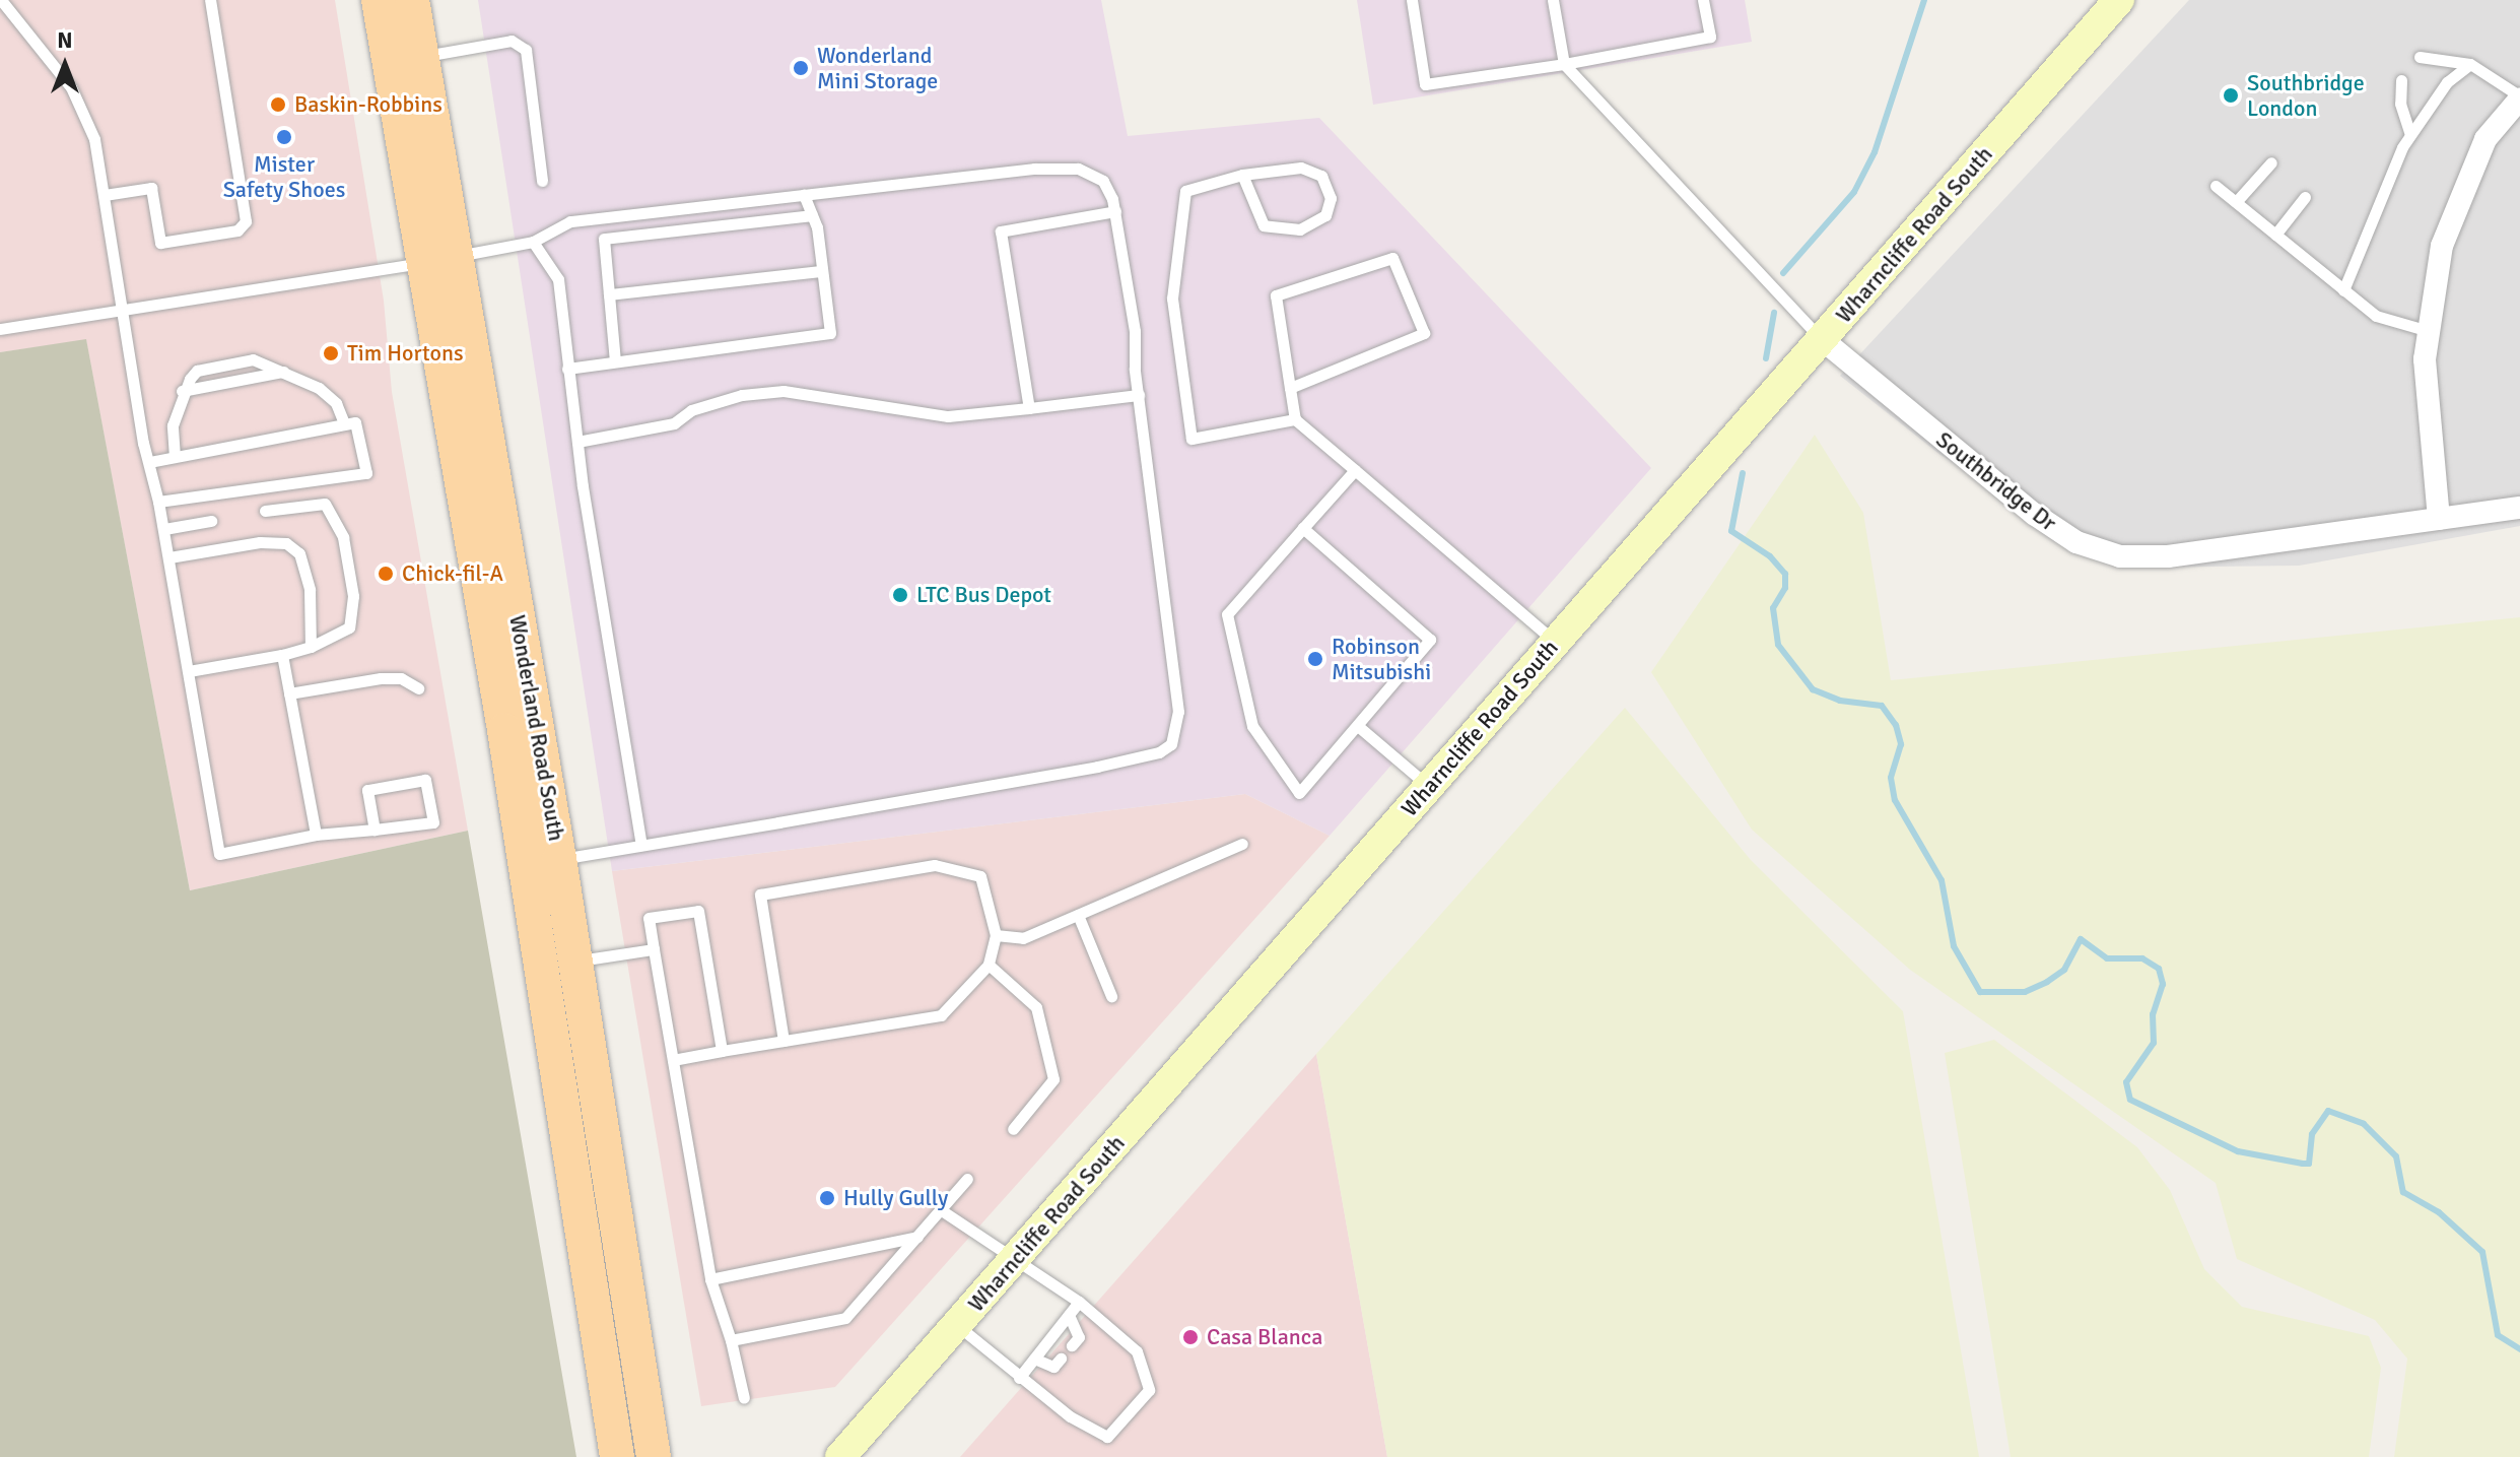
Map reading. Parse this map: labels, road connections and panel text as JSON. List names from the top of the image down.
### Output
{
  "streets": {
    "main road": ["Wharncliffe Road South", "Wonderland Road South"],
    "street": ["Southbridge Dr"]
  },
  "crossings": [
    ["Wharncliffe Road South", "Southbridge Dr"]
  ],
  "places": [
    "Wonderland Mini Storage",
    "Southbridge London",
    "Baskin-Robbins",
    "Mister Safety Shoes",
    "Tim Hortons",
    "Chick-fil-A",
    "LTC Bus Depot",
    "Robinson Mitsubishi",
    "Hully Gully",
    "Casa Blanca"
  ],
  "north": "top"
}
